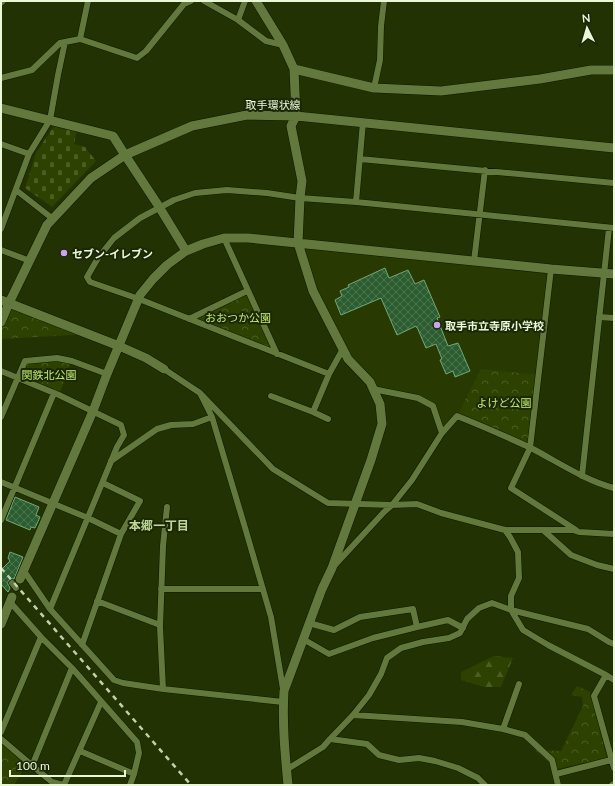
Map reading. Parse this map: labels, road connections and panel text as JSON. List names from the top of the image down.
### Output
{
  "streets": {
    "street": ["取手環状線"]
  },
  "districts": ["本郷一丁目"],
  "parks": ["おおつか公園", "関鉄北公園", "よけど公園"],
  "places": ["セブン-イレブン", "取手市立寺原小学校"],
  "scale_bar": "100 m",
  "north": "top"
}
